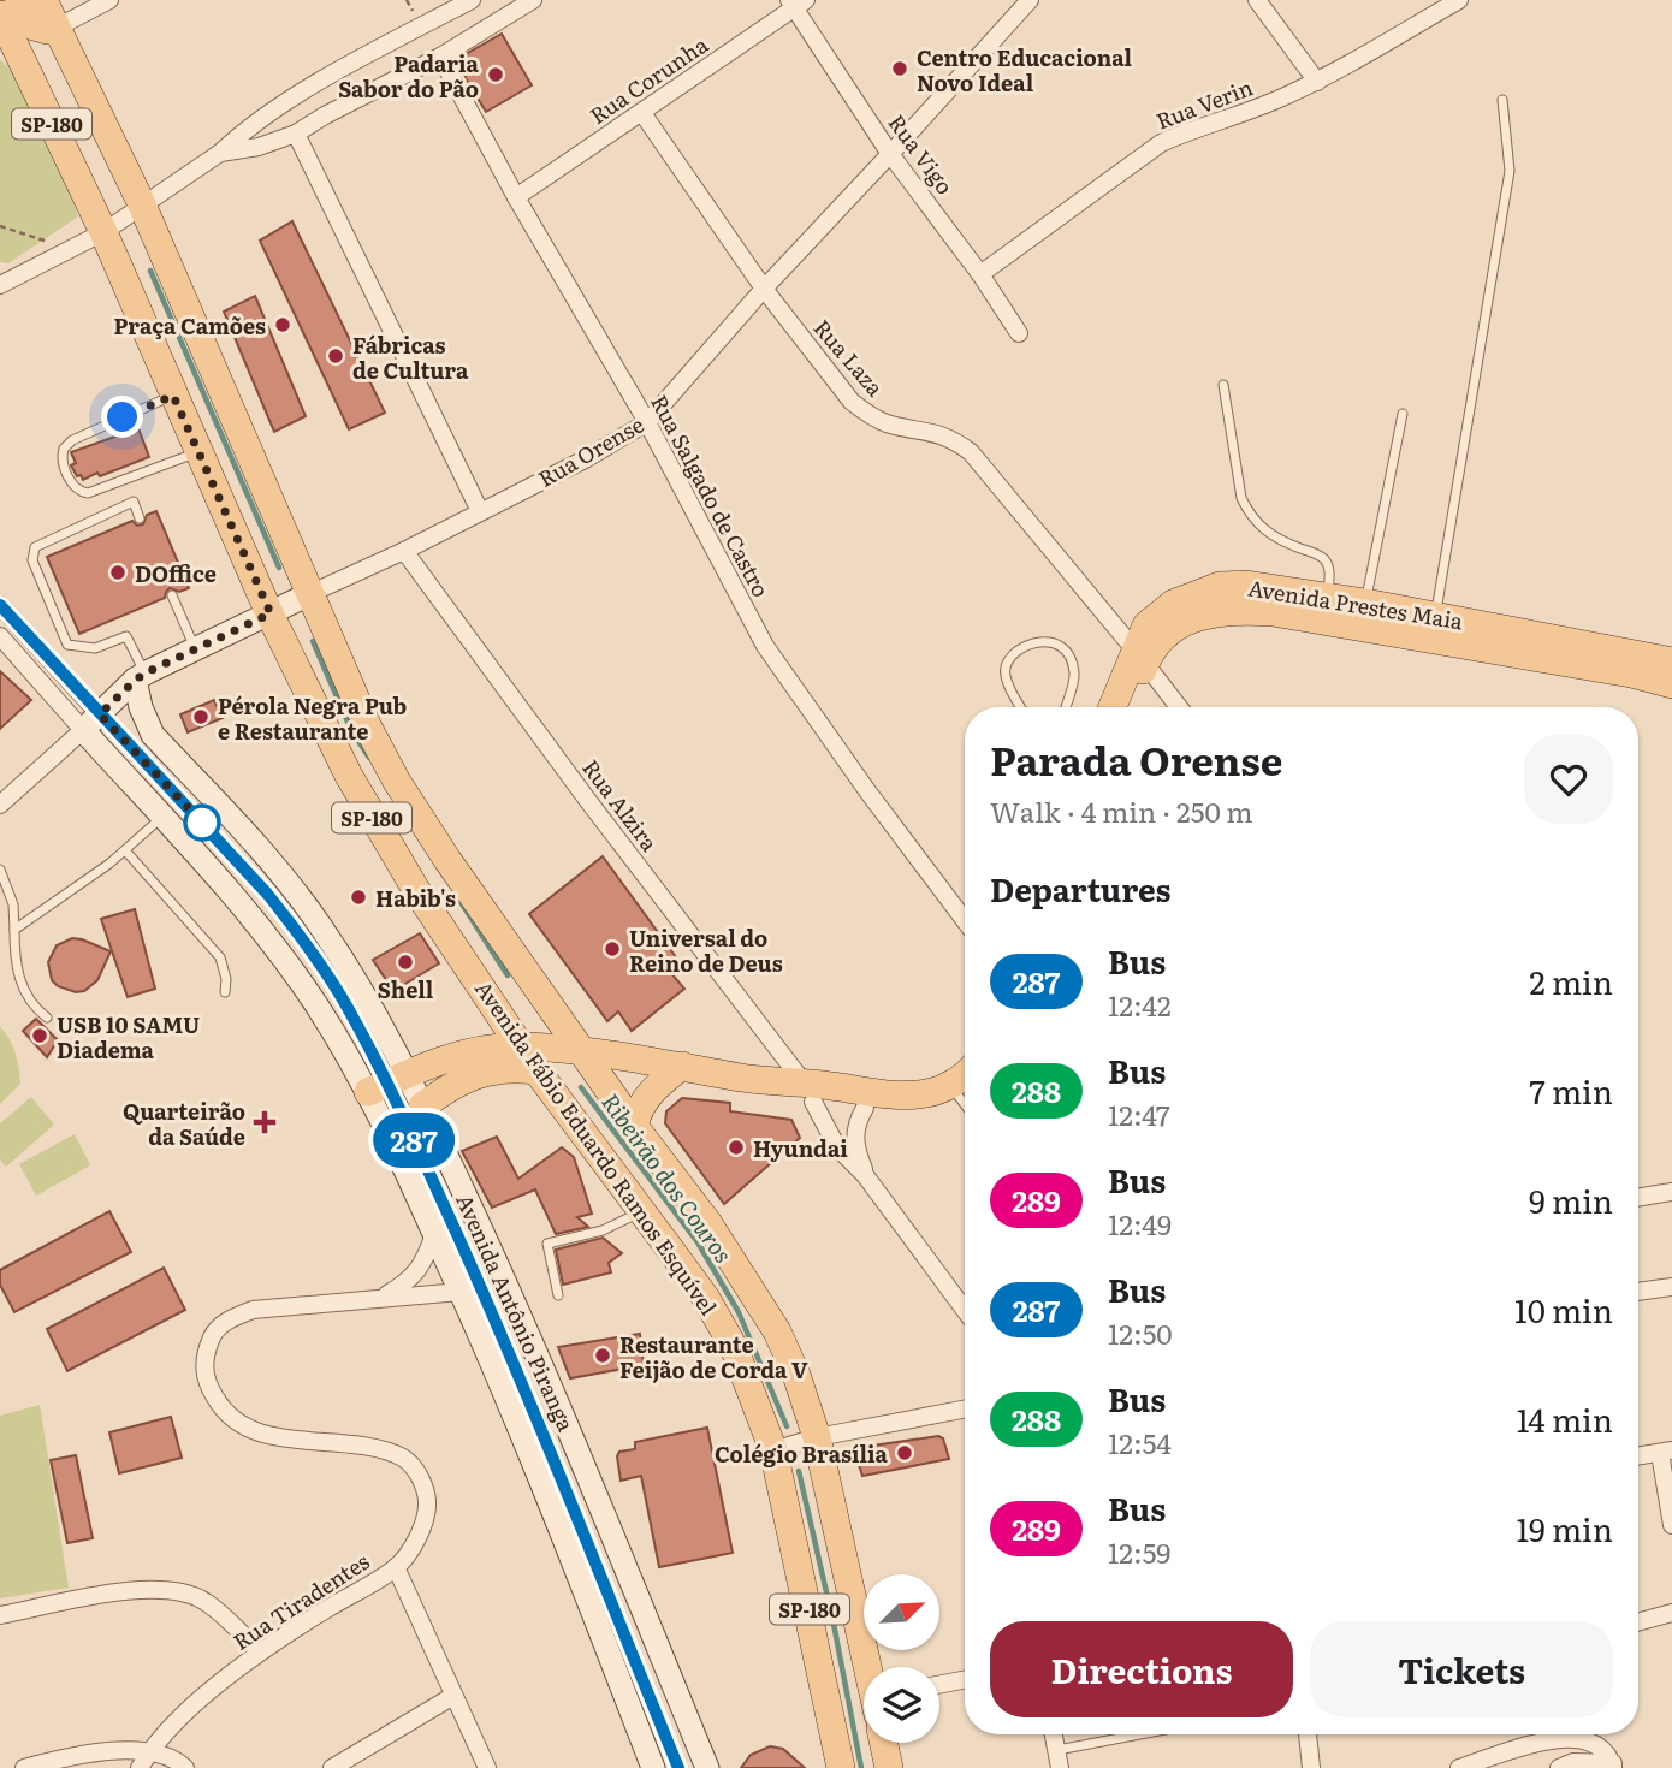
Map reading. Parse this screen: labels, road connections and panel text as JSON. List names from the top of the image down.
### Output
{
  "streets": {
    "main road": [
      "SP-180",
      "Rua Orense",
      "Avenida Prestes Maia",
      "Avenida Fábio Eduardo Ramos Esquível",
      "Avenida Antônio Piranga"
    ],
    "street": [
      "Rua Corunha",
      "Rua Verin",
      "Rua Vigo",
      "Rua Laza",
      "Rua Salgado de Castro",
      "Rua Alzira",
      "Rua Tiradentes"
    ]
  },
  "crossings": [
    ["Rua Corunha", "Rua Vigo"],
    ["Rua Corunha", "Rua Laza"],
    ["Rua Corunha", "Rua Salgado de Castro"],
    ["Rua Verin", "Rua Vigo"],
    ["Rua Vigo", "Rua Orense"],
    ["Rua Laza", "Rua Orense"],
    ["Rua Laza", "Avenida Prestes Maia"],
    ["Rua Orense", "Rua Salgado de Castro"],
    ["Rua Orense", "Rua Alzira"],
    ["Rua Orense", "Avenida Fábio Eduardo Ramos Esquível"],
    ["Rua Orense", "Avenida Antônio Piranga"],
    ["Avenida Antônio Piranga", "Rua Tiradentes"]
  ],
  "water": ["Ribeirão dos Couros"],
  "places": {
    "other": [
      "Centro Educacional Novo Ideal",
      "Padaria Sabor do Pão",
      "Praça Camões",
      "Fábricas de Cultura",
      "DOffice",
      "Pérola Negra Pub e Restaurante",
      "Habib's",
      "Universal do Reino de Deus",
      "Shell",
      "USB 10 SAMU Diadema",
      "Hyundai",
      "Restaurante Feijão de Corda V",
      "Colégio Brasília"
    ],
    "health": ["Quarteirão da Saúde"]
  },
  "lines": ["bus line 287"],
  "north": "top right",
  "page": {
    "on_map": "287",
    "heading": [
      ["Parada Orense", "Walk · 4 min · 250 m"],
      "Departures"
    ],
    "list": [
      {
        "mark": "287",
        "name": "Bus",
        "note": "12:42",
        "value": "2 min"
      },
      {
        "mark": "288",
        "name": "Bus",
        "note": "12:47",
        "value": "7 min"
      },
      {
        "mark": "289",
        "name": "Bus",
        "note": "12:49",
        "value": "9 min"
      },
      {
        "mark": "287",
        "name": "Bus",
        "note": "12:50",
        "value": "10 min"
      },
      {
        "mark": "288",
        "name": "Bus",
        "note": "12:54",
        "value": "14 min"
      },
      {
        "mark": "289",
        "name": "Bus",
        "note": "12:59",
        "value": "19 min"
      }
    ],
    "buttons": ["Directions", "Tickets"]
  }
}
